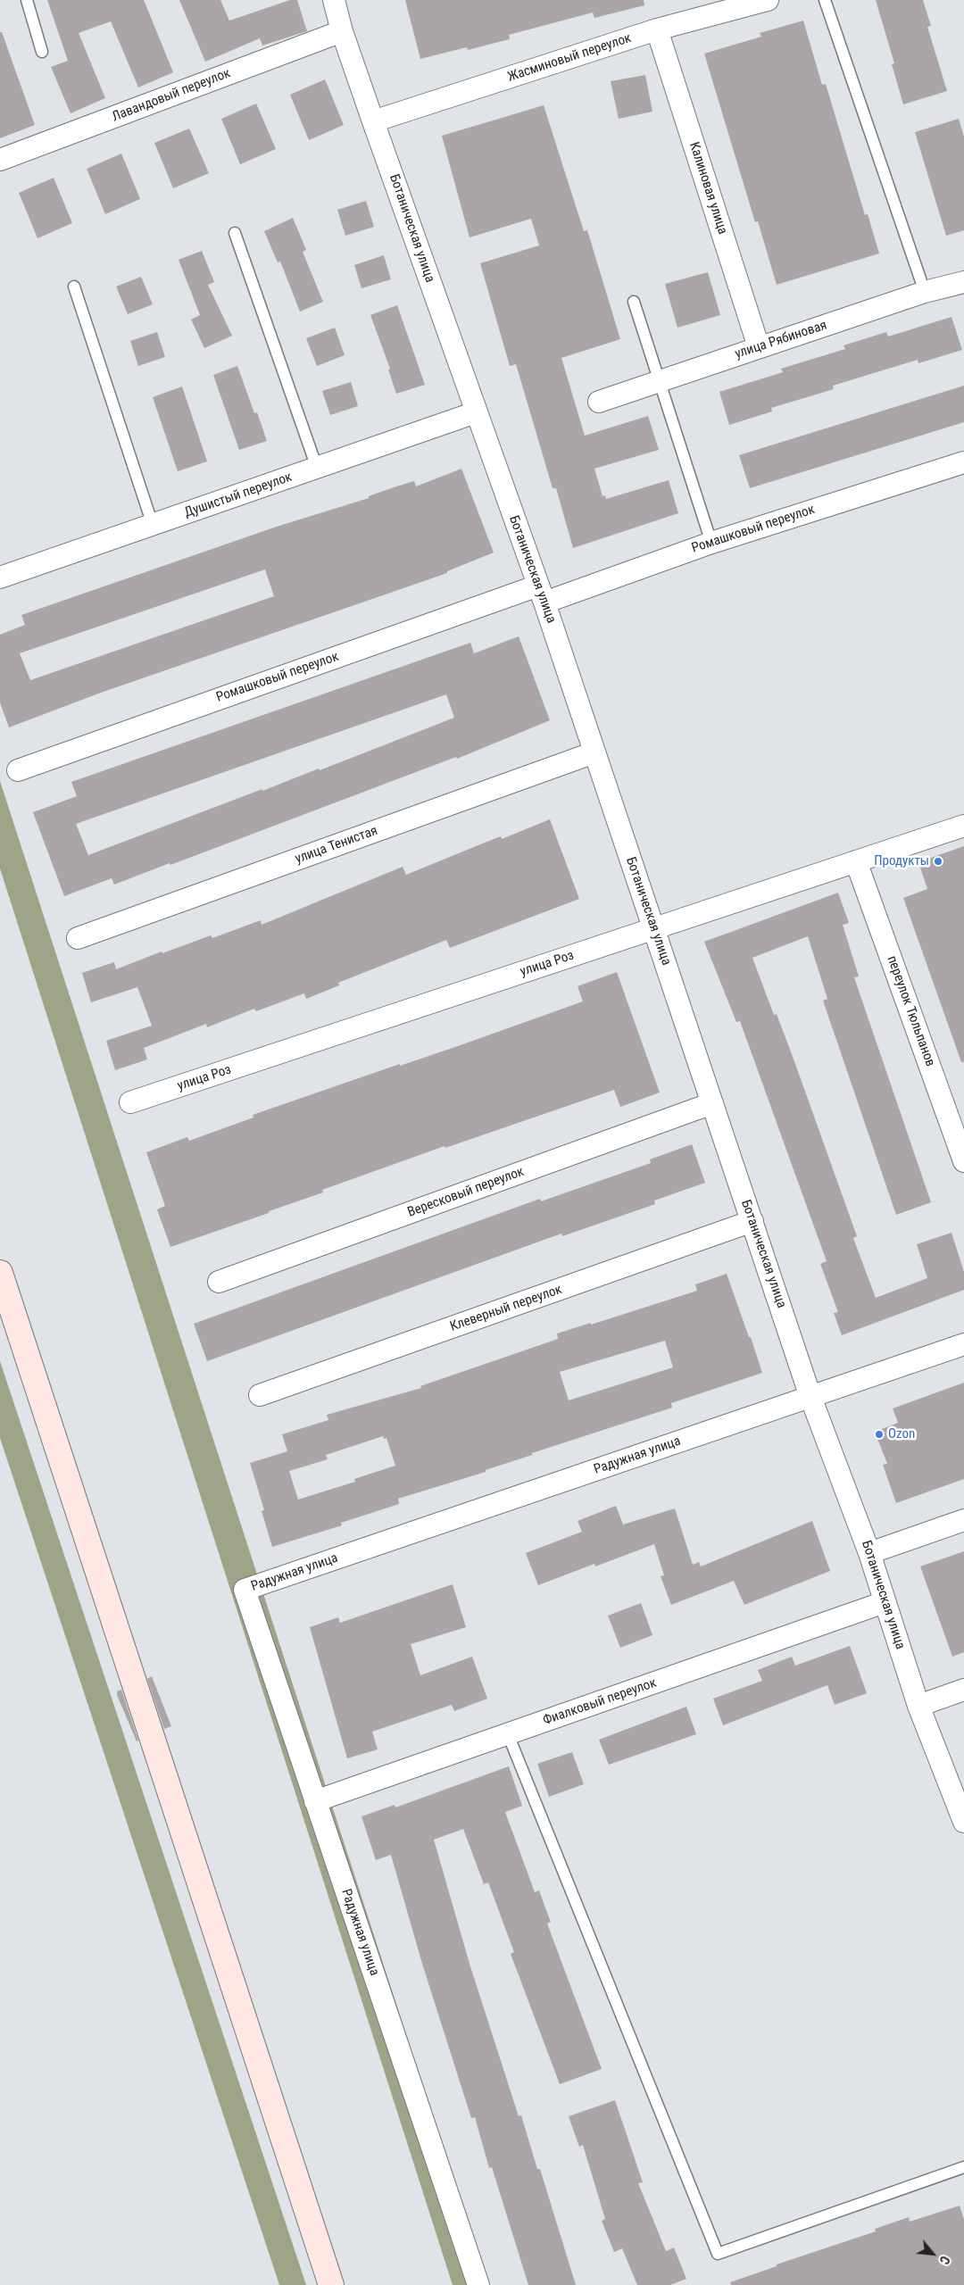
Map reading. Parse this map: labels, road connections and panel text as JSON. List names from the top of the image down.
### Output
{
  "streets": {
    "street": [
      "Жасминовый переулок",
      "Лавандовый переулок",
      "Калиновая улица",
      "Ботаническая улица",
      "улица Рябиновая",
      "Душистый переулок",
      "Ромашковый переулок",
      "улица Тенистая",
      "улица Роз",
      "переулок Тюльпанов",
      "Вересковый переулок",
      "Клеверный переулок",
      "Радужная улица",
      "Фиалковый переулок"
    ]
  },
  "crossings": [
    ["Жасминовый переулок", "Калиновая улица"],
    ["Жасминовый переулок", "Ботаническая улица"],
    ["Лавандовый переулок", "Ботаническая улица"],
    ["Калиновая улица", "улица Рябиновая"],
    ["Ботаническая улица", "Душистый переулок"],
    ["Ботаническая улица", "Ромашковый переулок"],
    ["Ботаническая улица", "улица Тенистая"],
    ["Ботаническая улица", "улица Роз"],
    ["Ботаническая улица", "Вересковый переулок"],
    ["Ботаническая улица", "Клеверный переулок"],
    ["Ботаническая улица", "Радужная улица"],
    ["Ботаническая улица", "Фиалковый переулок"],
    ["улица Роз", "переулок Тюльпанов"],
    ["Радужная улица", "Фиалковый переулок"]
  ],
  "places": ["Продукты", "Ozon"],
  "north": "bottom right"
}
